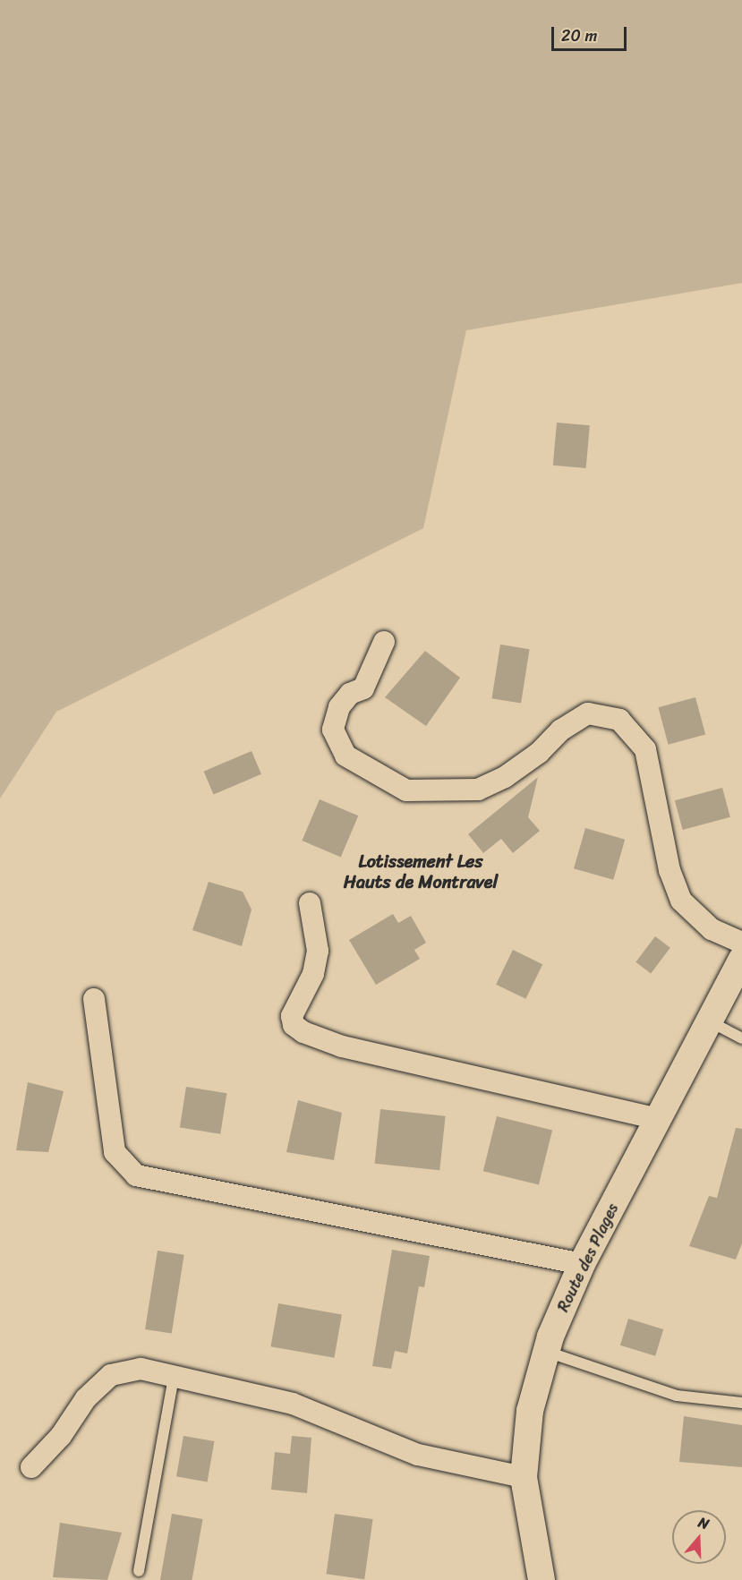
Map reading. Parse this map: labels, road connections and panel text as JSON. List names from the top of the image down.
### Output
{
  "streets": {
    "street": ["Route des Plages"]
  },
  "districts": ["Lotissement Les Hauts de Montravel"],
  "scale_bar": "20 m",
  "north": "top"
}
